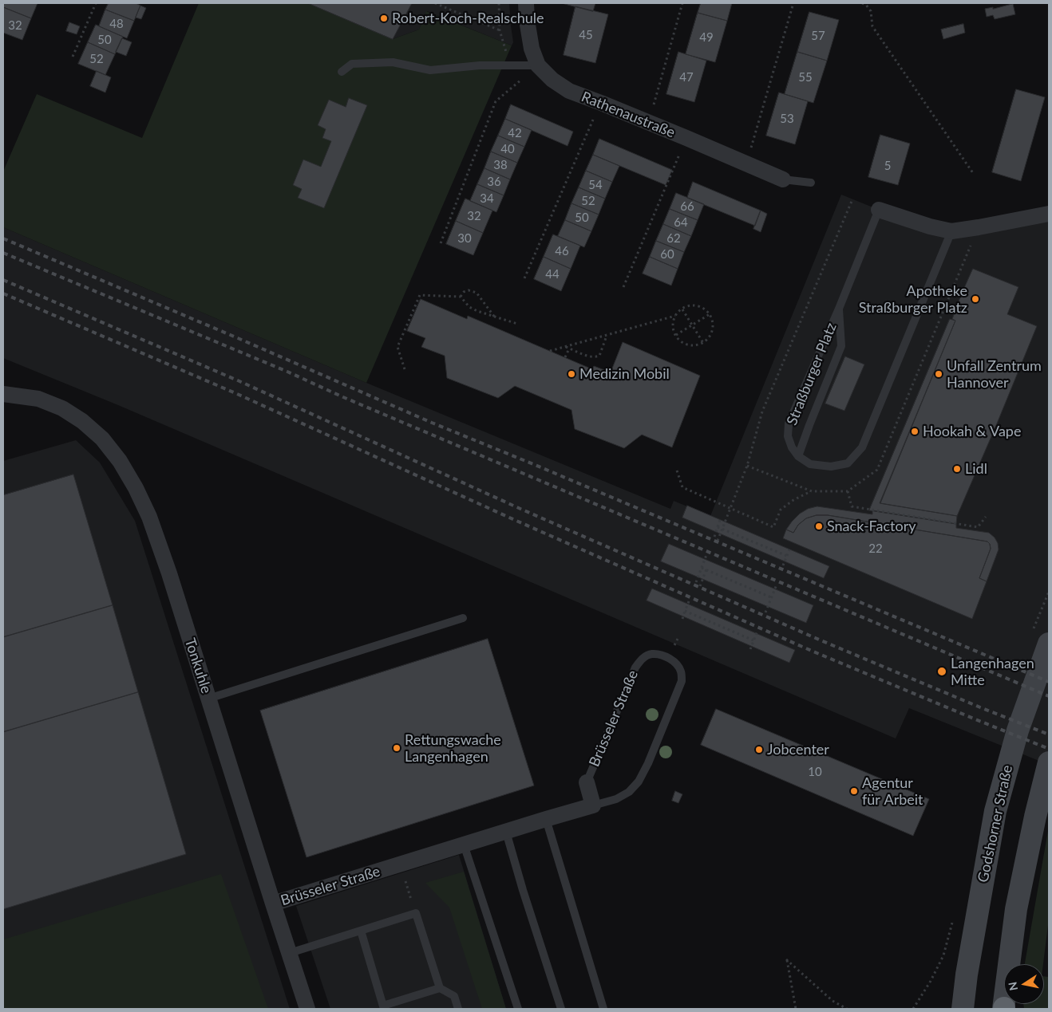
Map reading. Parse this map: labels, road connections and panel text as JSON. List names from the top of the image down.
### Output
{
  "streets": {
    "main road": ["Godshorner Straße"],
    "street": [
      "Rathenaustraße",
      "Straßburger Platz",
      "Tonkuhle",
      "Brüsseler Straße"
    ]
  },
  "crossings": [
    ["Tonkuhle", "Brüsseler Straße"]
  ],
  "places": [
    "Robert-Koch-Realschule",
    "Apotheke Straßburger Platz",
    "Medizin Mobil",
    "Unfall Zentrum Hannover",
    "Hookah & Vape",
    "Lidl",
    "Snack-Factory",
    "Langenhagen Mitte",
    "Rettungswache Langenhagen",
    "Jobcenter",
    "Agentur für Arbeit"
  ],
  "house_numbers": [
    "48",
    "32",
    "45",
    "57",
    "49",
    "50",
    "52",
    "47",
    "55",
    "53",
    "42",
    "40",
    "38",
    "5",
    "36",
    "54",
    "34",
    "52",
    "66",
    "32",
    "50",
    "64",
    "30",
    "62",
    "46",
    "60",
    "44",
    "22",
    "10"
  ],
  "north": "left"
}
